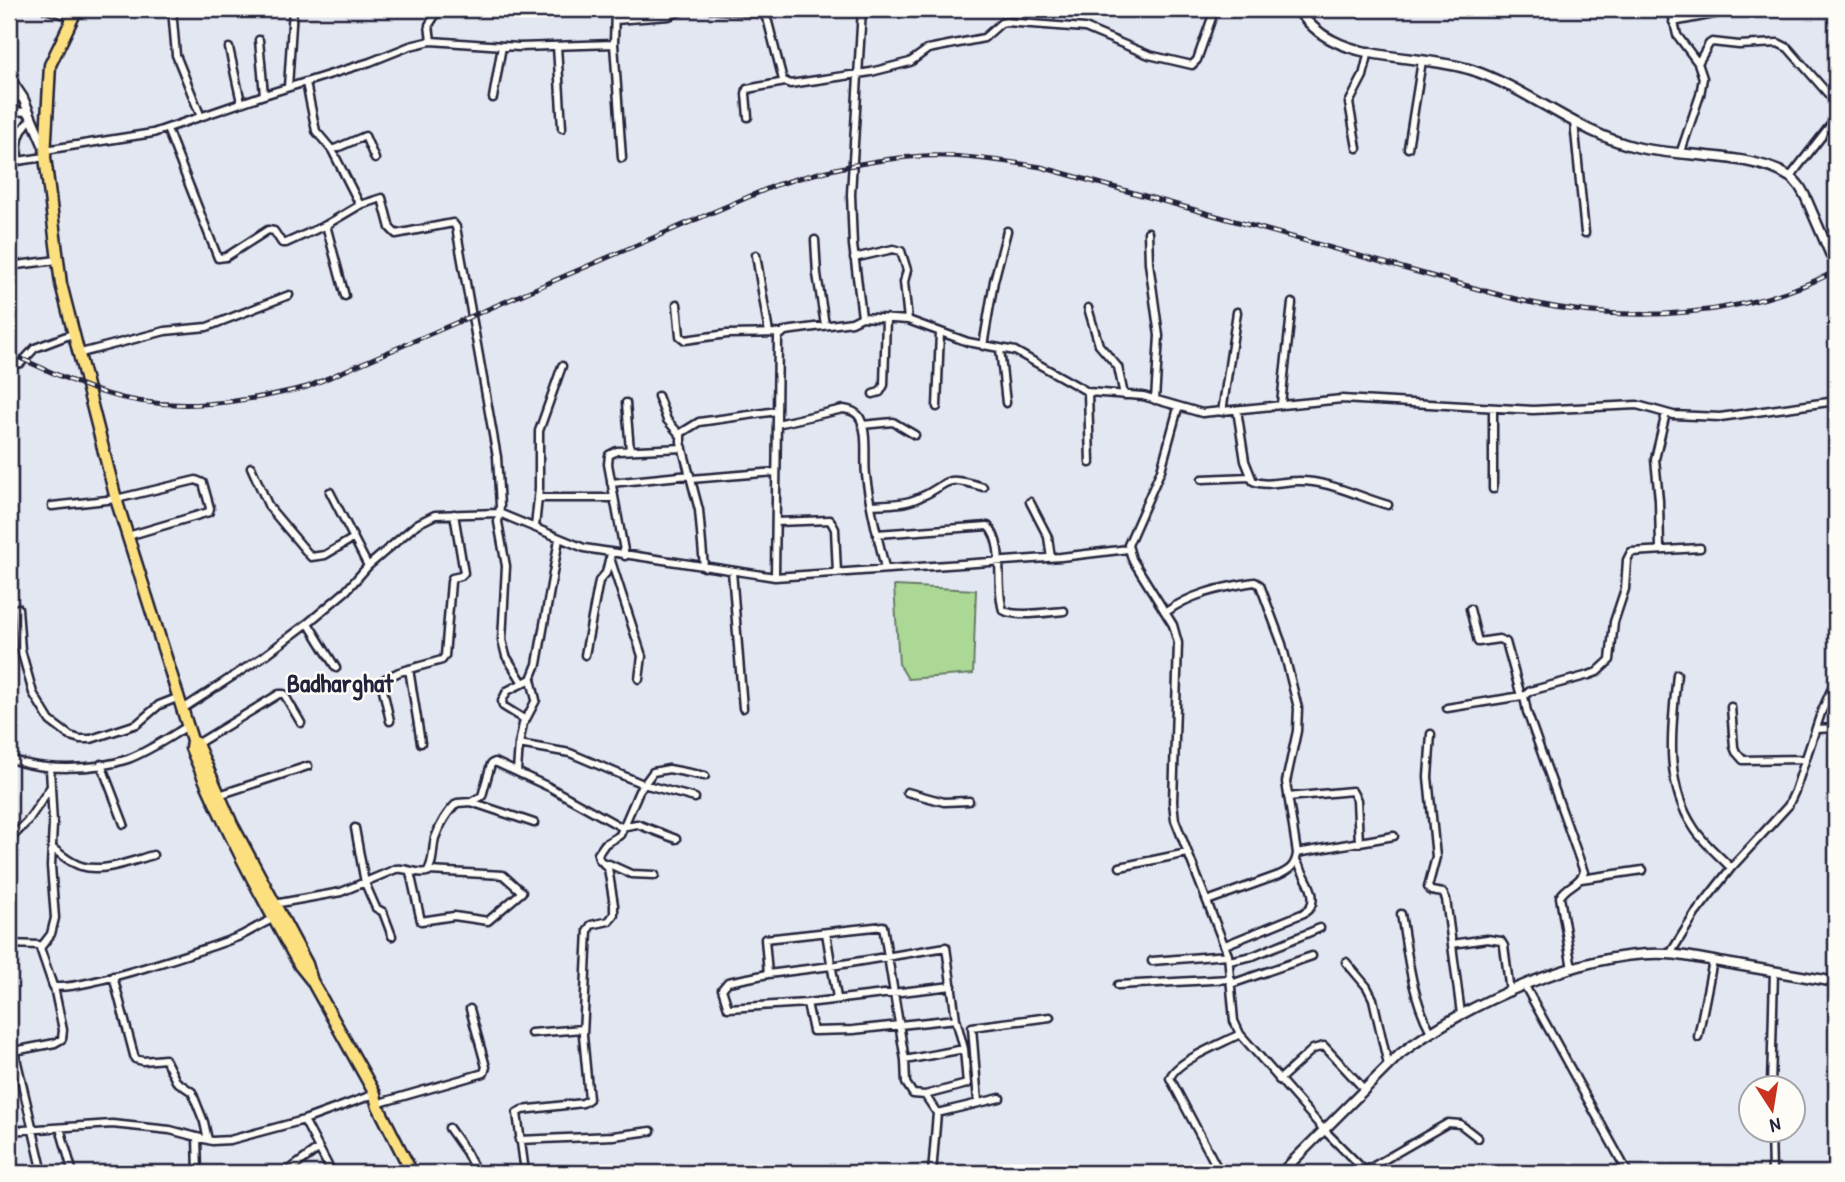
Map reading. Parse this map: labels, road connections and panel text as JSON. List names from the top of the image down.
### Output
{
  "districts": ["Badharghat"],
  "north": "bottom"
}
